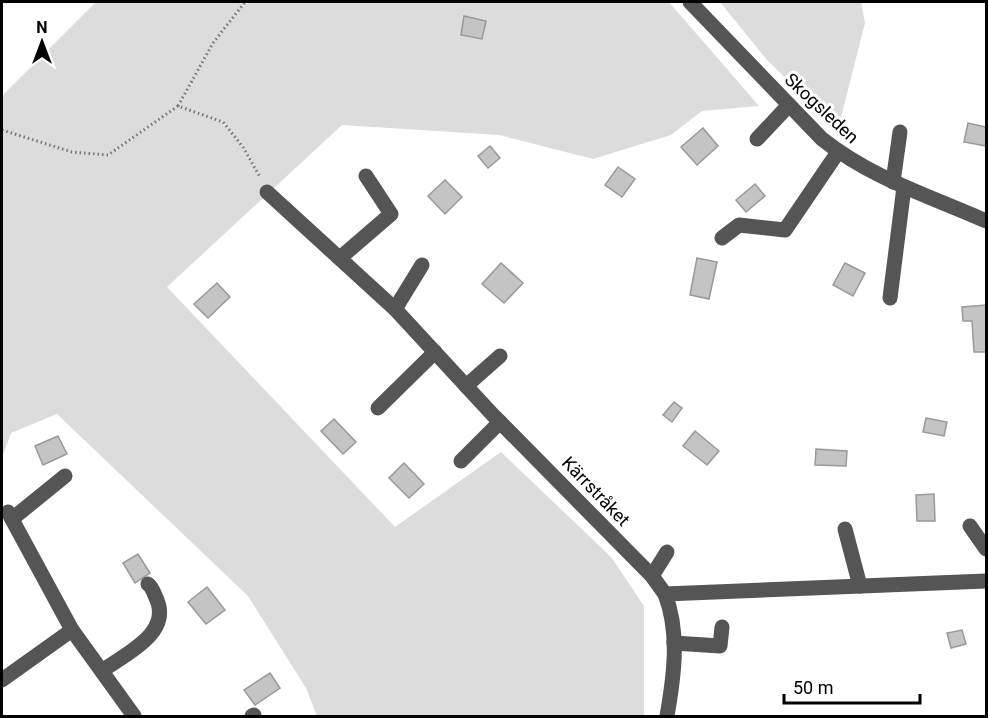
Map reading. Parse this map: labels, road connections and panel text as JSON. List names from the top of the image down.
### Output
{
  "streets": {
    "street": ["Skogsleden", "Kärrstråket"]
  },
  "scale_bar": "50 m",
  "north": "top"
}
